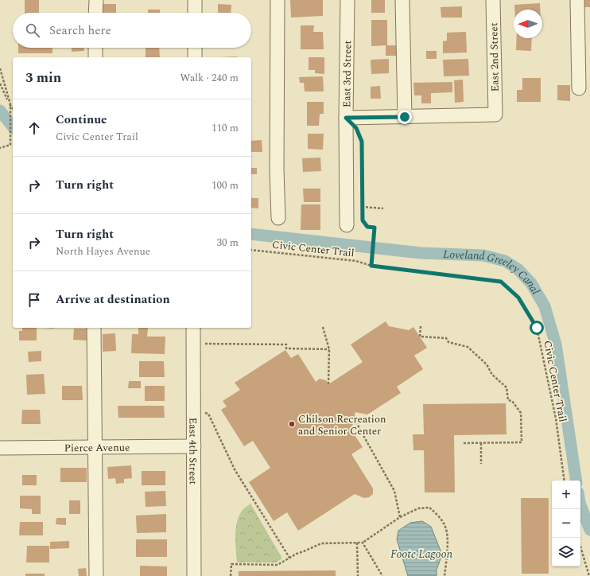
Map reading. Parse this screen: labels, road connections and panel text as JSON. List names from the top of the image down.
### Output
{
  "streets": {
    "street": [
      "East 2nd Street",
      "East 3rd Street",
      "Pierce Avenue",
      "East 4th Street"
    ],
    "path": ["Civic Center Trail"]
  },
  "crossings": [
    ["Pierce Avenue", "East 4th Street"]
  ],
  "water": ["Loveland Greeley Canal", "Foote Lagoon"],
  "places": ["Chilson Recreation and Senior Center"],
  "north": "left",
  "page": {
    "search": "Search here",
    "heading": ["3 min", "Walk · 240 m"],
    "list": [
      ["Continue", "Civic Center Trail", "110 m"],
      ["Turn right", "100 m"],
      ["Turn right", "North Hayes Avenue", "30 m"],
      "Arrive at destination"
    ],
    "map_buttons": ["+", "−"]
  }
}
